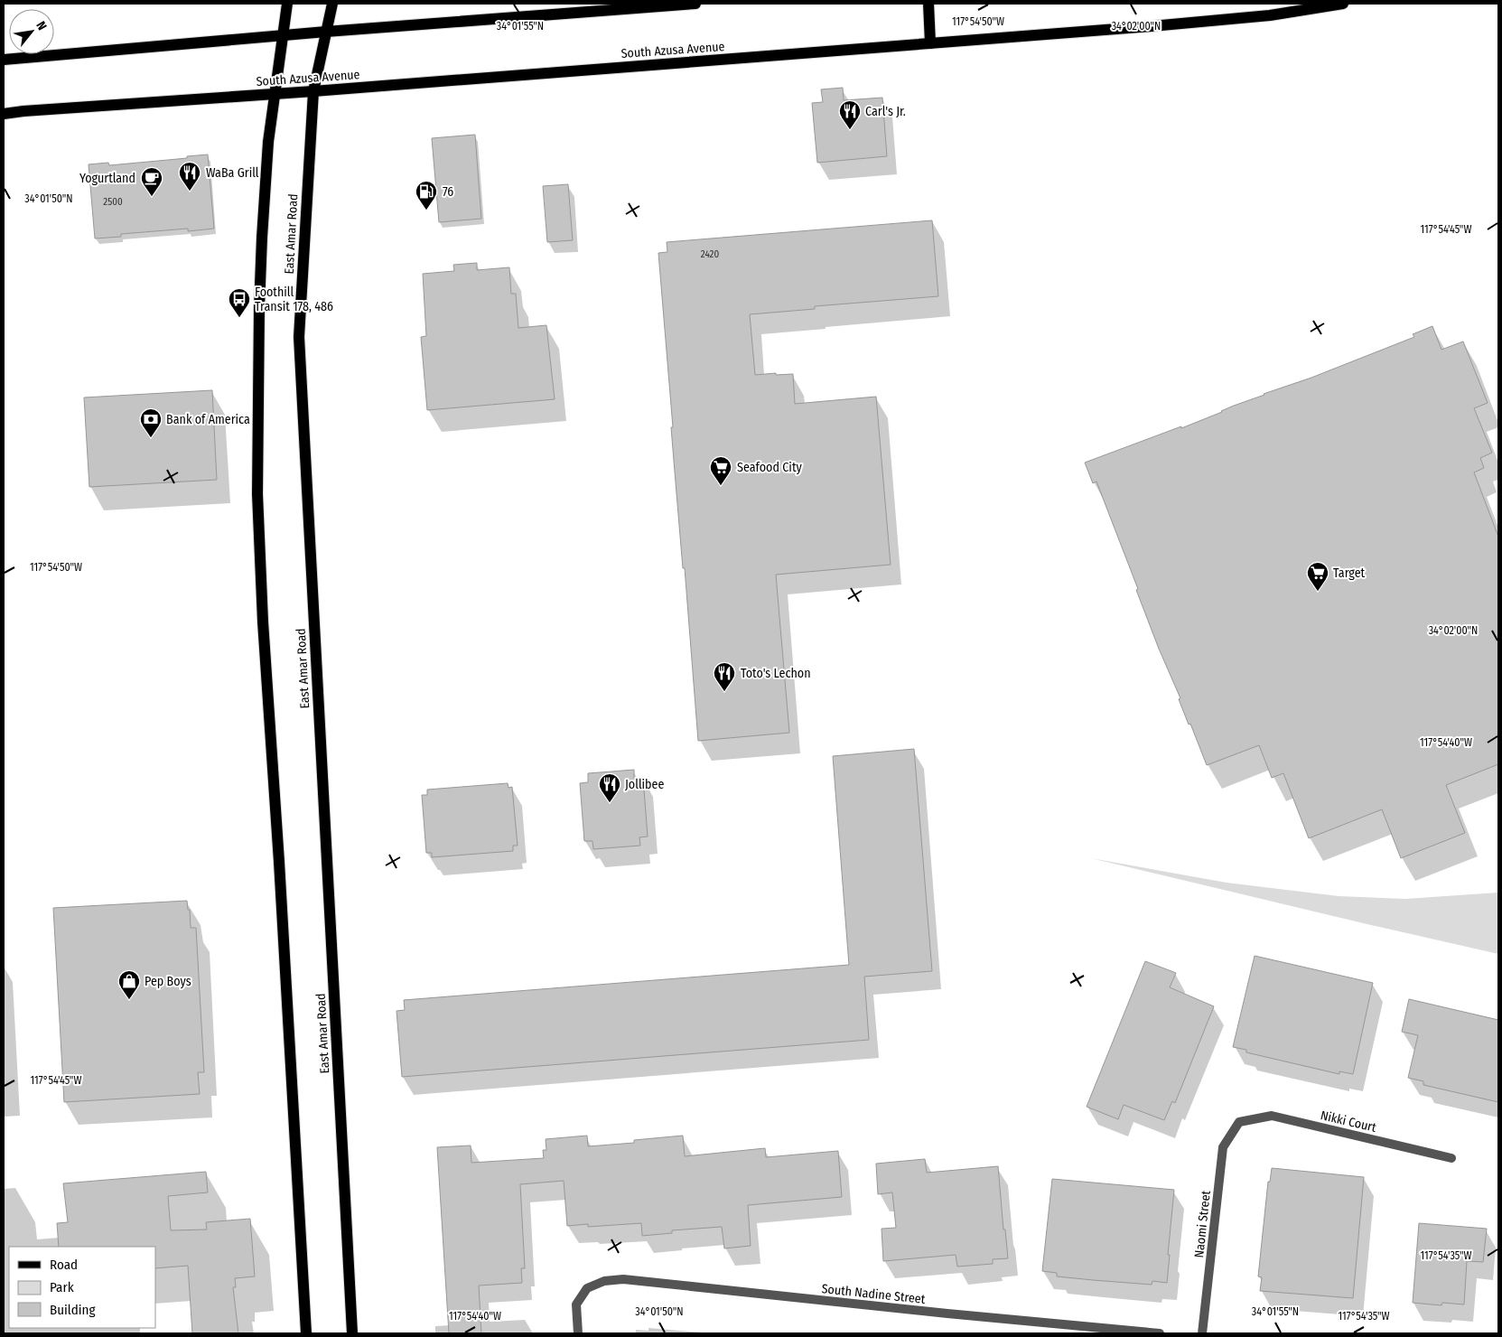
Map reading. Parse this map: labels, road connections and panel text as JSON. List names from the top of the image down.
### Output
{
  "streets": {
    "main road": ["South Azusa Avenue", "East Amar Road"],
    "street": ["Nikki Court", "Naomi Street", "South Nadine Street"]
  },
  "crossings": [
    ["South Azusa Avenue", "East Amar Road"],
    ["Nikki Court", "Naomi Street"]
  ],
  "places": {
    "restaurant": [
      "Carl's Jr.",
      "WaBa Grill",
      "Toto's Lechon",
      "Jollibee"
    ],
    "cafe": ["Yogurtland"],
    "fuel station": ["76"],
    "bus stop": ["Foothill Transit 178, 486"],
    "bank": ["Bank of America"],
    "supermarket": ["Seafood City", "Target"],
    "shop": ["Pep Boys"]
  },
  "house_numbers": ["2500", "2420"],
  "legend": ["Road", "Park", "Building"],
  "north": "top right",
  "coordinates": [
    "117°54'50\"W",
    "34°01'55\"N",
    "34°02'00\"N",
    "34°01'50\"N",
    "117°54'45\"W",
    "117°54'40\"W",
    "117°54'35\"W"
  ]
}
